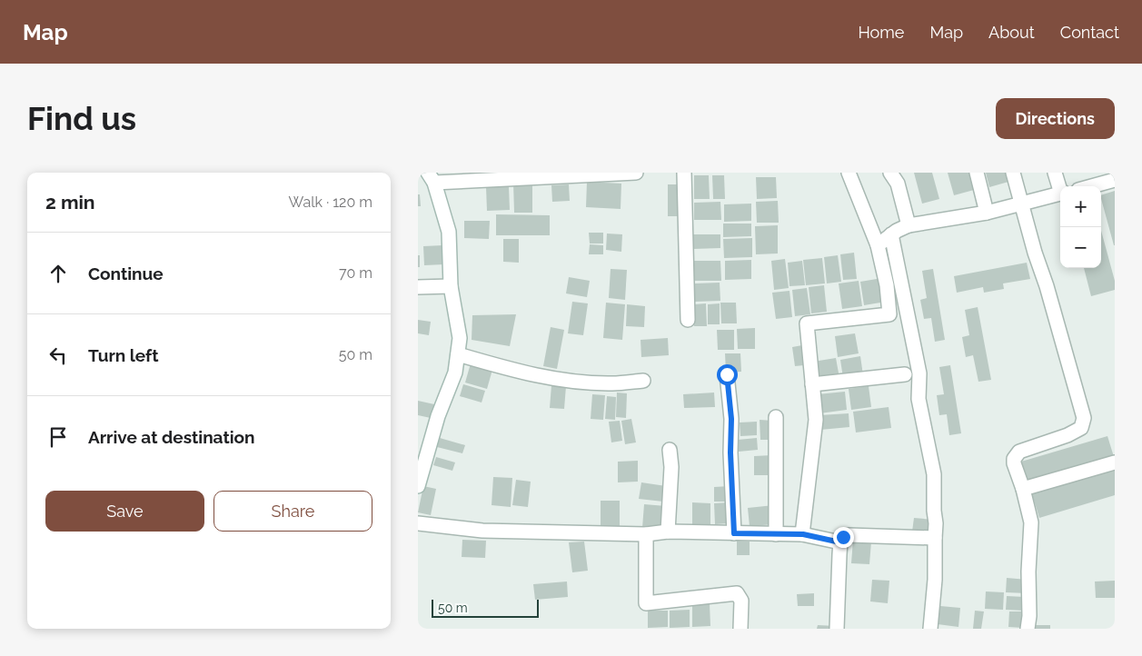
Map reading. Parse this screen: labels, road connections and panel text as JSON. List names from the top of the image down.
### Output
{
  "scale_bar": "50 m",
  "page": {
    "header": "Map",
    "nav": [
      "Home",
      "Map",
      "About",
      "Contact"
    ],
    "buttons": [
      "Directions",
      ["Save", "Share"]
    ],
    "title": "Find us",
    "heading": ["2 min", "Walk · 120 m"],
    "map_buttons": ["+", "−"],
    "list": [
      ["Continue", "70 m"],
      ["Turn left", "50 m"],
      "Arrive at destination"
    ],
    "scale": "50 m"
  }
}
